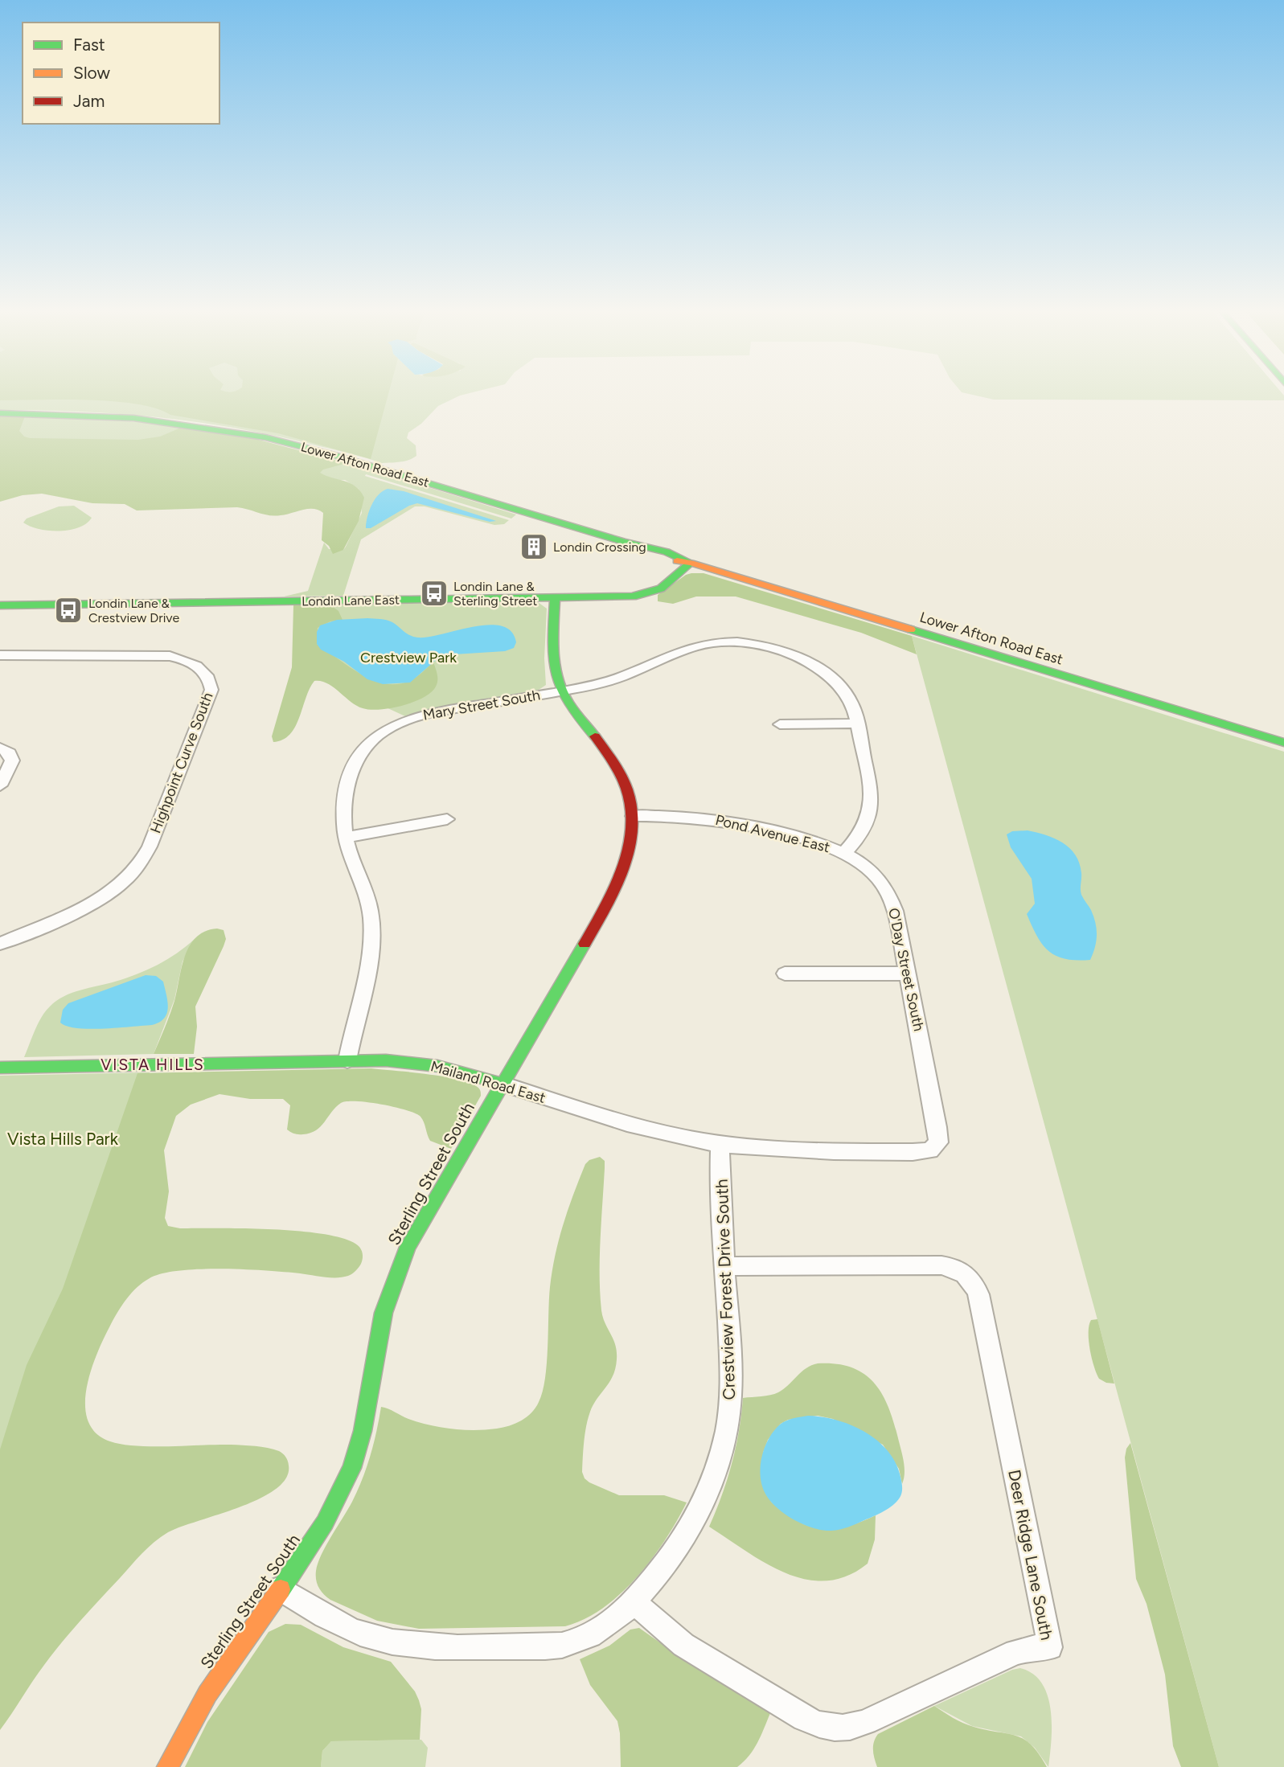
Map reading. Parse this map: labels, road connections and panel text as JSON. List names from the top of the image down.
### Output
{
  "streets": {
    "street": [
      "Lower Afton Road East",
      "Londin Lane East",
      "Mary Street South",
      "Highpoint Curve South",
      "Pond Avenue East",
      "O'Day Street South",
      "Mailand Road East",
      "Sterling Street South",
      "Crestview Forest Drive South",
      "Deer Ridge Lane South"
    ]
  },
  "crossings": [
    ["Lower Afton Road East", "Londin Lane East"],
    ["Londin Lane East", "Sterling Street South"],
    ["Mary Street South", "Mailand Road East"],
    ["Mary Street South", "Sterling Street South"],
    ["Pond Avenue East", "O'Day Street South"],
    ["Pond Avenue East", "Sterling Street South"],
    ["O'Day Street South", "Mailand Road East"],
    ["Mailand Road East", "Sterling Street South"],
    ["Mailand Road East", "Crestview Forest Drive South"],
    ["Sterling Street South", "Crestview Forest Drive South"],
    ["Crestview Forest Drive South", "Deer Ridge Lane South"]
  ],
  "districts": ["VISTA HILLS"],
  "parks": ["Crestview Park", "Vista Hills Park"],
  "places": {
    "building": ["Londin Crossing"],
    "bus stop": ["Londin Lane & Sterling Street", "Londin Lane & Crestview Drive"]
  },
  "legend": ["Fast", "Slow", "Jam"]
}
